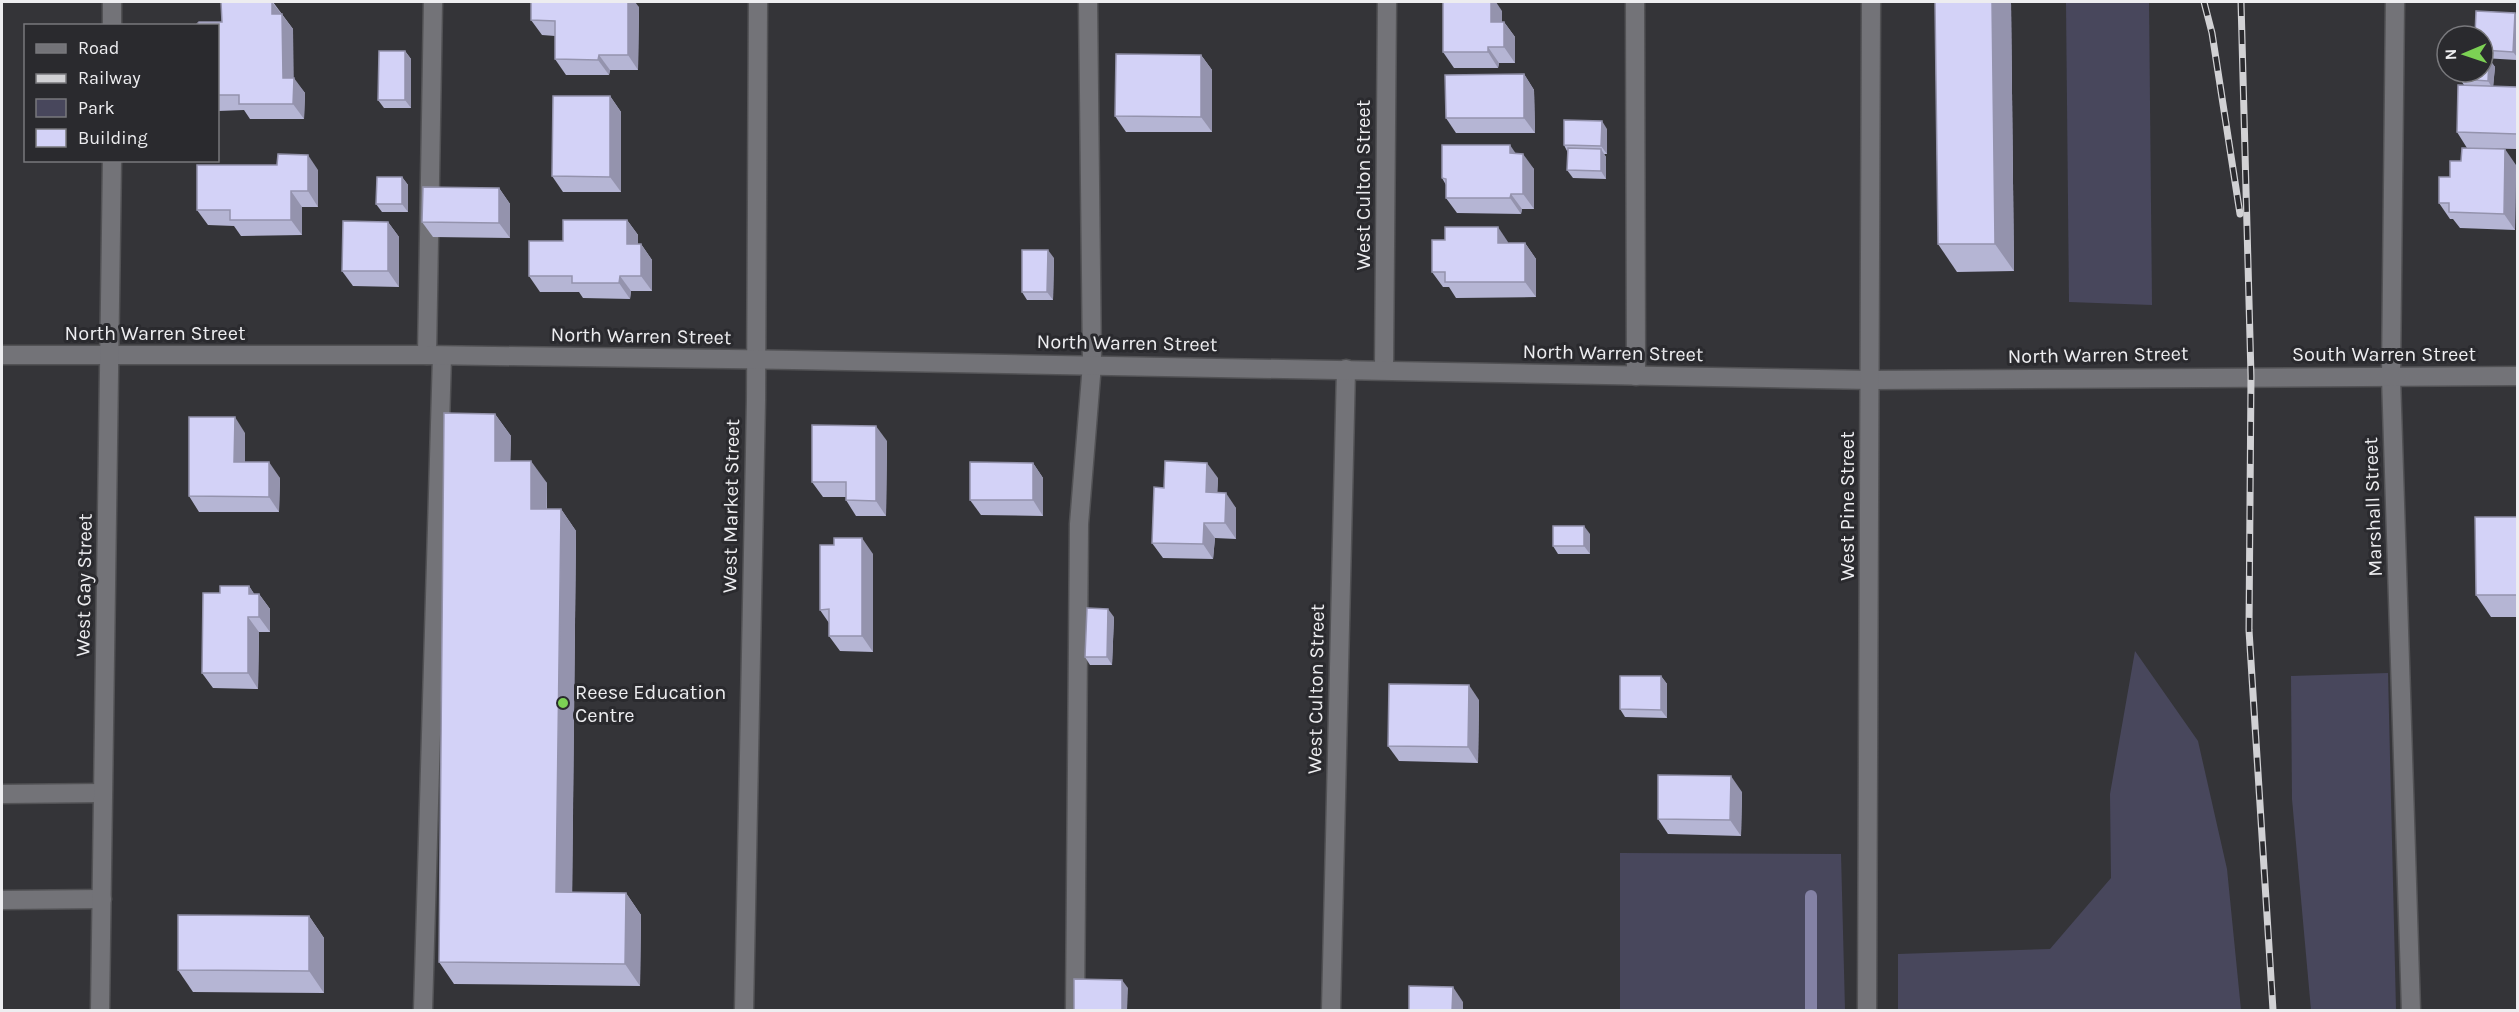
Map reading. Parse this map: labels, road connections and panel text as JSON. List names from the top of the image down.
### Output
{
  "streets": {
    "street": [
      "West Culton Street",
      "North Warren Street",
      "South Warren Street",
      "West Market Street",
      "West Pine Street",
      "Marshall Street",
      "West Gay Street"
    ]
  },
  "crossings": [
    ["West Culton Street", "North Warren Street"],
    ["North Warren Street", "South Warren Street"],
    ["North Warren Street", "West Market Street"],
    ["North Warren Street", "West Pine Street"],
    ["North Warren Street", "West Gay Street"],
    ["South Warren Street", "Marshall Street"]
  ],
  "places": ["Reese Education Centre"],
  "legend": [
    "Road",
    "Railway",
    "Park",
    "Building"
  ],
  "north": "left"
}
